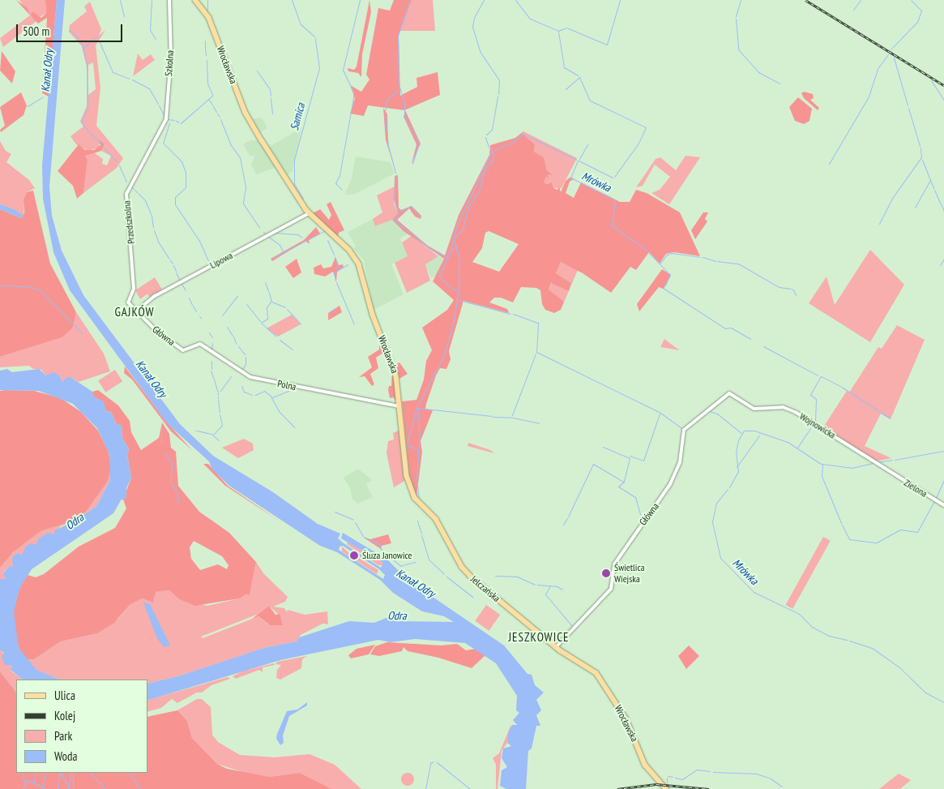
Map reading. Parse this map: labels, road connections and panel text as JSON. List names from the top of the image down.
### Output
{
  "streets": {
    "main road": ["Wrocławska", "Jelczańska"],
    "street": [
      "Szkolna",
      "Przedszkolna",
      "Lipowa",
      "Główna",
      "Polna",
      "Wojnowicka",
      "Zielona"
    ]
  },
  "crossings": [
    ["Szkolna", "Przedszkolna"],
    ["Wrocławska", "Lipowa"],
    ["Wrocławska", "Polna"],
    ["Wrocławska", "Jelczańska"],
    ["Przedszkolna", "Główna"],
    ["Lipowa", "Główna"],
    ["Główna", "Polna"],
    ["Główna", "Wojnowicka"],
    ["Główna", "Jelczańska"],
    ["Wojnowicka", "Zielona"]
  ],
  "districts": ["GAJKÓW", "JESZKOWICE"],
  "water": [
    "Kanał Odry",
    "Samica",
    "Mrówka",
    "Odra"
  ],
  "places": ["Śluza Janowice", "Świetlica Wiejska"],
  "legend": [
    "Ulica",
    "Kolej",
    "Park",
    "Woda"
  ],
  "scale_bar": "500 m"
}
